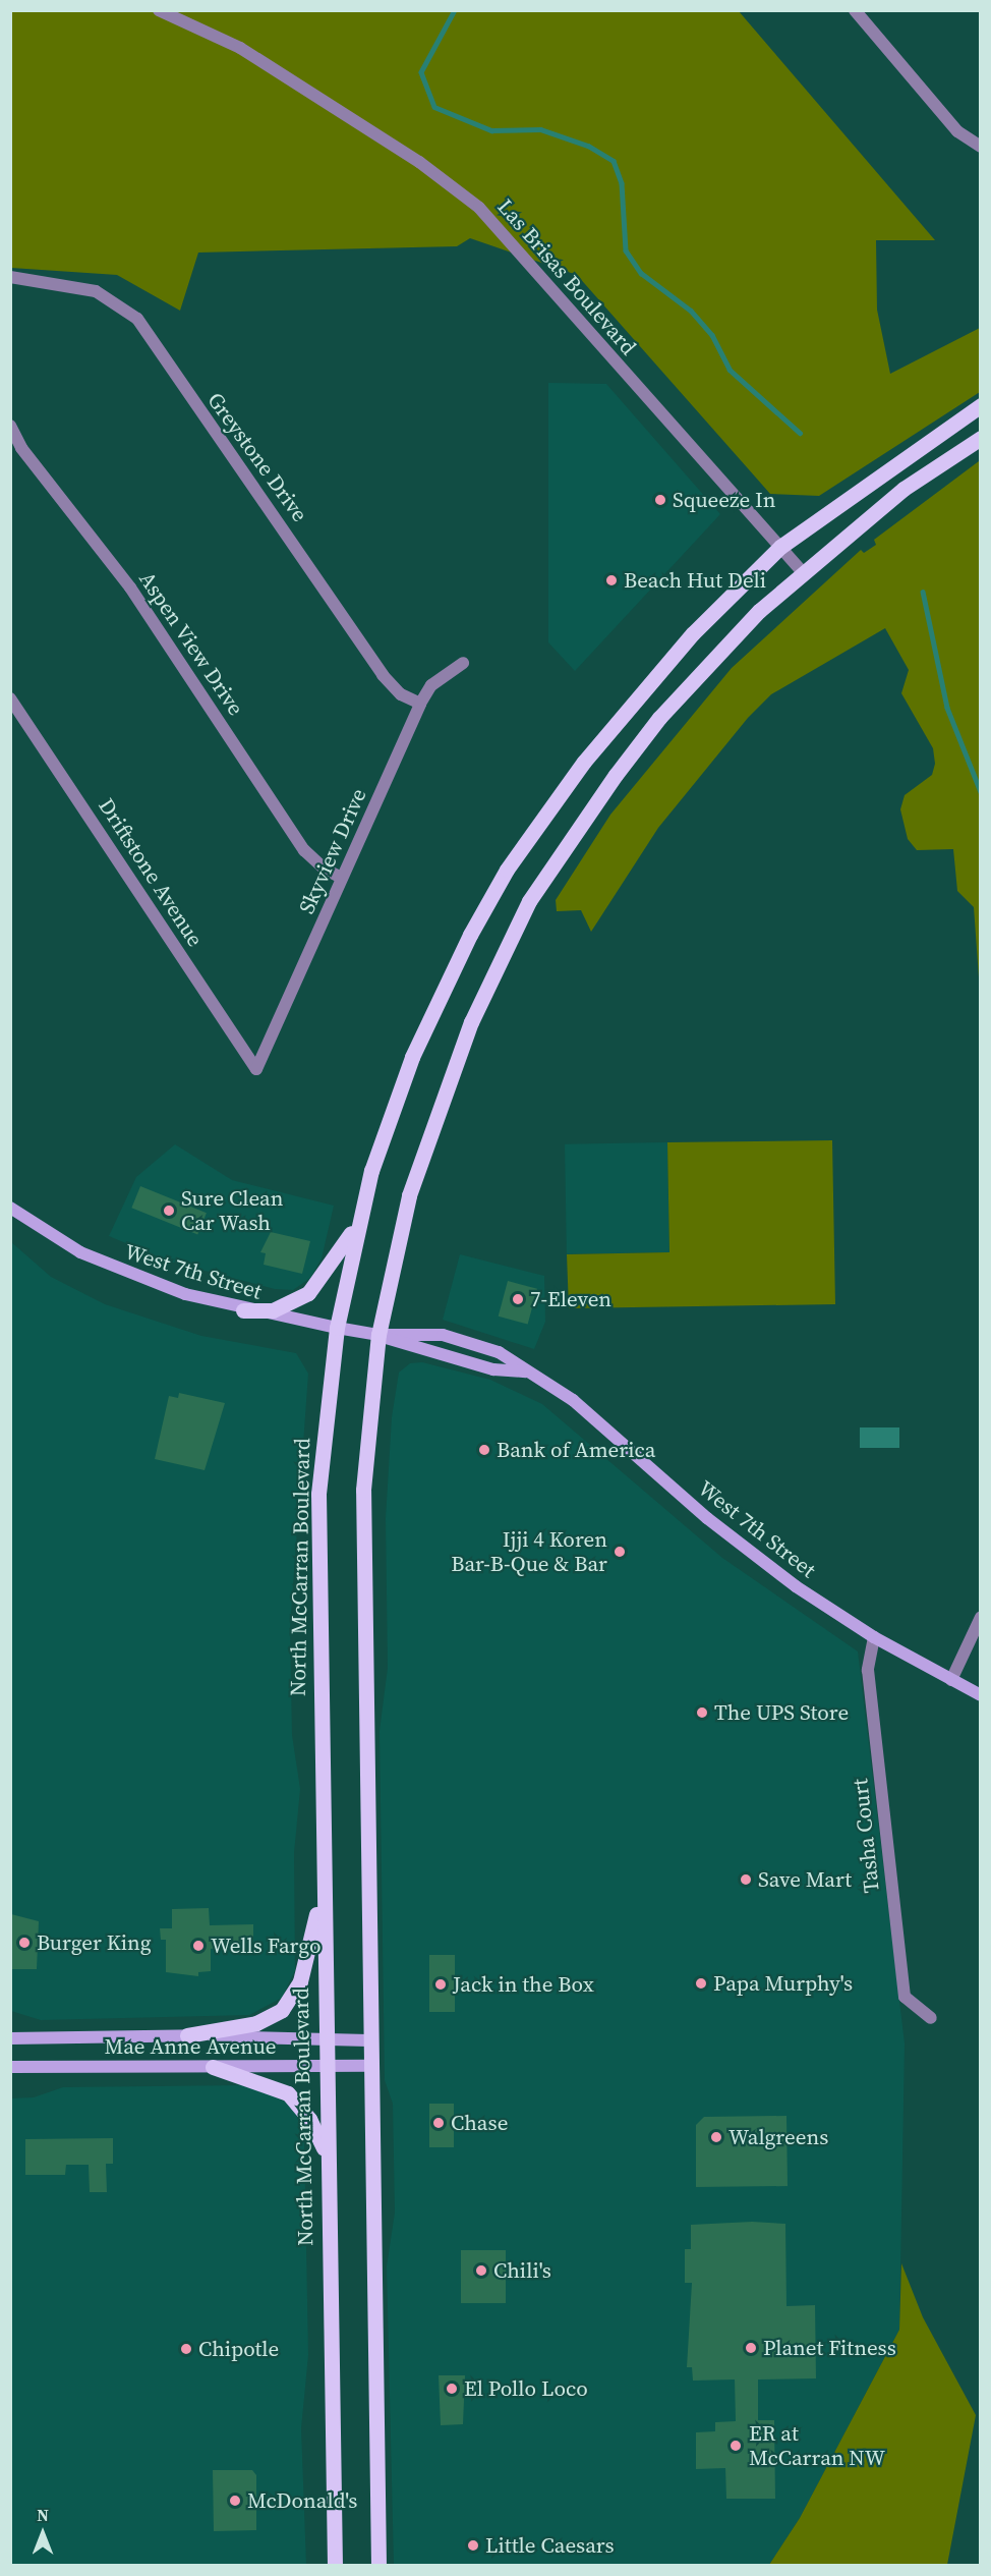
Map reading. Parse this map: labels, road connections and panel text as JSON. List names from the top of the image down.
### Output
{
  "streets": {
    "main road": ["West 7th Street", "North McCarran Boulevard", "Mae Anne Avenue"],
    "street": [
      "Las Brisas Boulevard",
      "Greystone Drive",
      "Aspen View Drive",
      "Skyview Drive",
      "Driftstone Avenue",
      "Tasha Court"
    ]
  },
  "crossings": [
    ["Las Brisas Boulevard", "North McCarran Boulevard"],
    ["Greystone Drive", "Skyview Drive"],
    ["Aspen View Drive", "Skyview Drive"],
    ["Skyview Drive", "Driftstone Avenue"],
    ["West 7th Street", "North McCarran Boulevard"],
    ["West 7th Street", "Tasha Court"],
    ["North McCarran Boulevard", "Mae Anne Avenue"]
  ],
  "places": [
    "Squeeze In",
    "Beach Hut Deli",
    "Sure Clean Car Wash",
    "7-Eleven",
    "Bank of America",
    "Ijji 4 Koren Bar-B-Que & Bar",
    "The UPS Store",
    "Save Mart",
    "Burger King",
    "Wells Fargo",
    "Papa Murphy's",
    "Jack in the Box",
    "Chase",
    "Walgreens",
    "Chili's",
    "Planet Fitness",
    "Chipotle",
    "El Pollo Loco",
    "ER at McCarran NW",
    "McDonald's",
    "Little Caesars"
  ],
  "north": "top"
}
